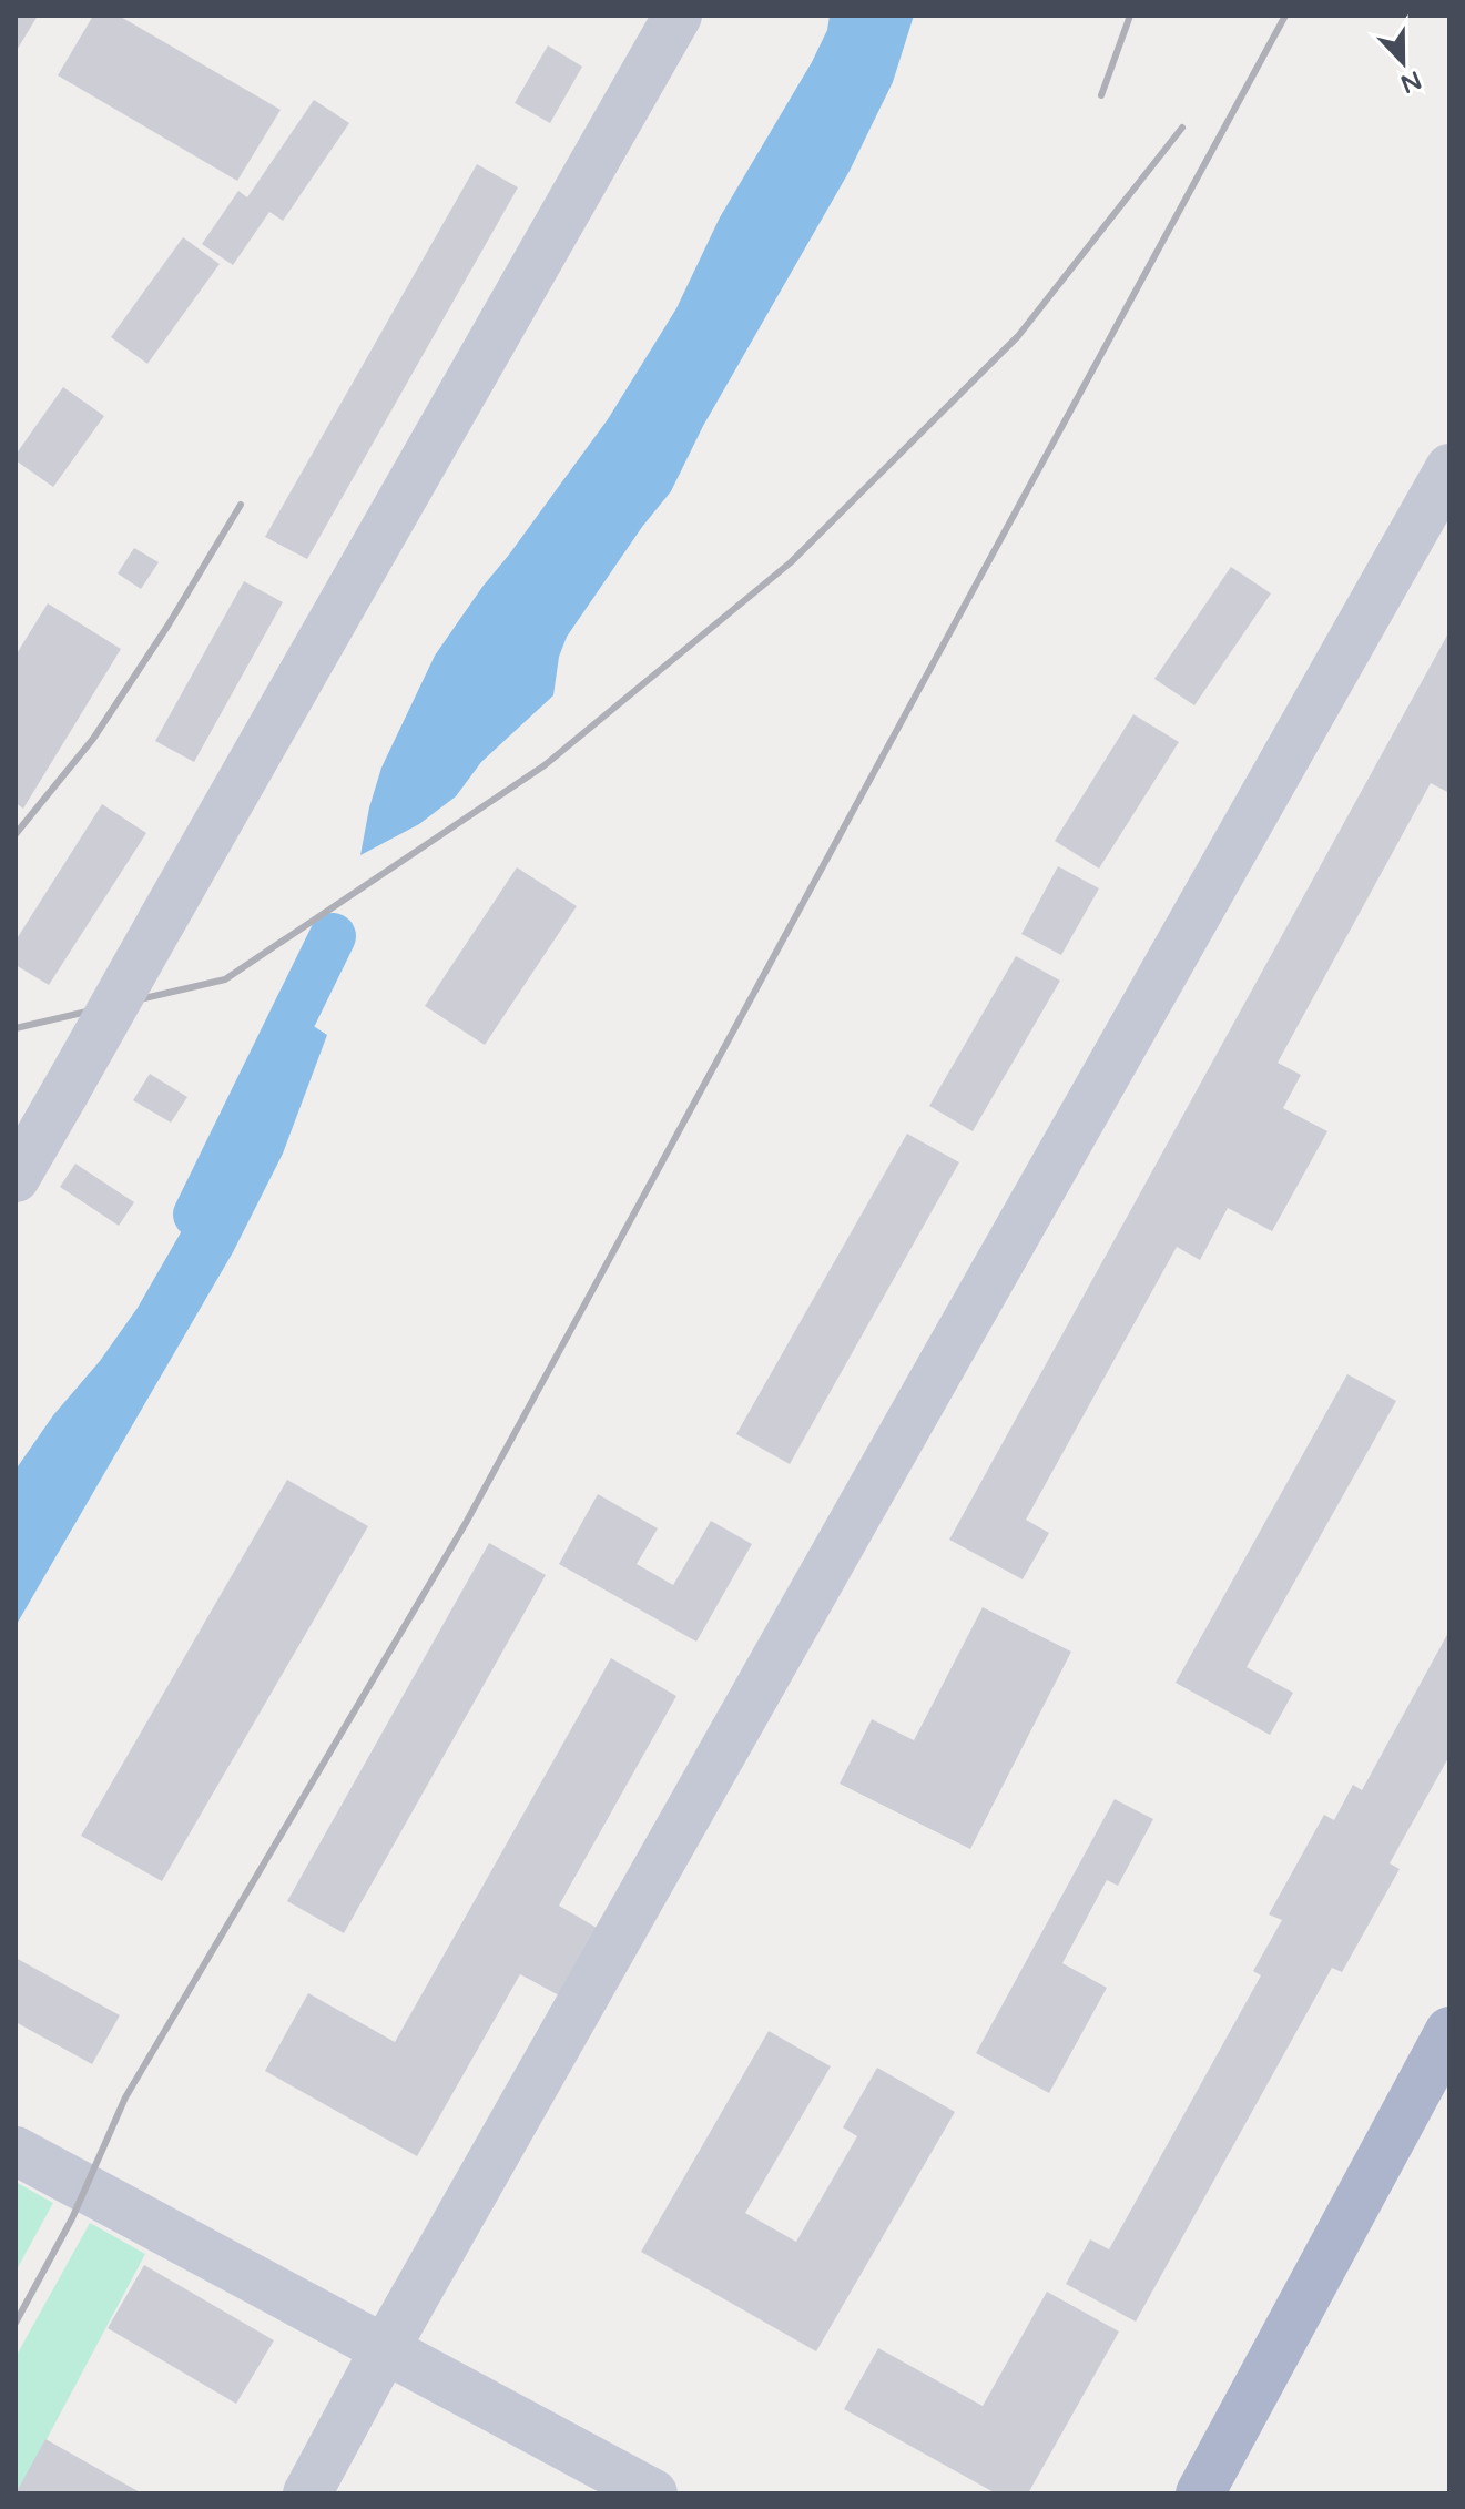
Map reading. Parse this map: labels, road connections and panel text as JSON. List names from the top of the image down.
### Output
{
  "north": "bottom"
}
